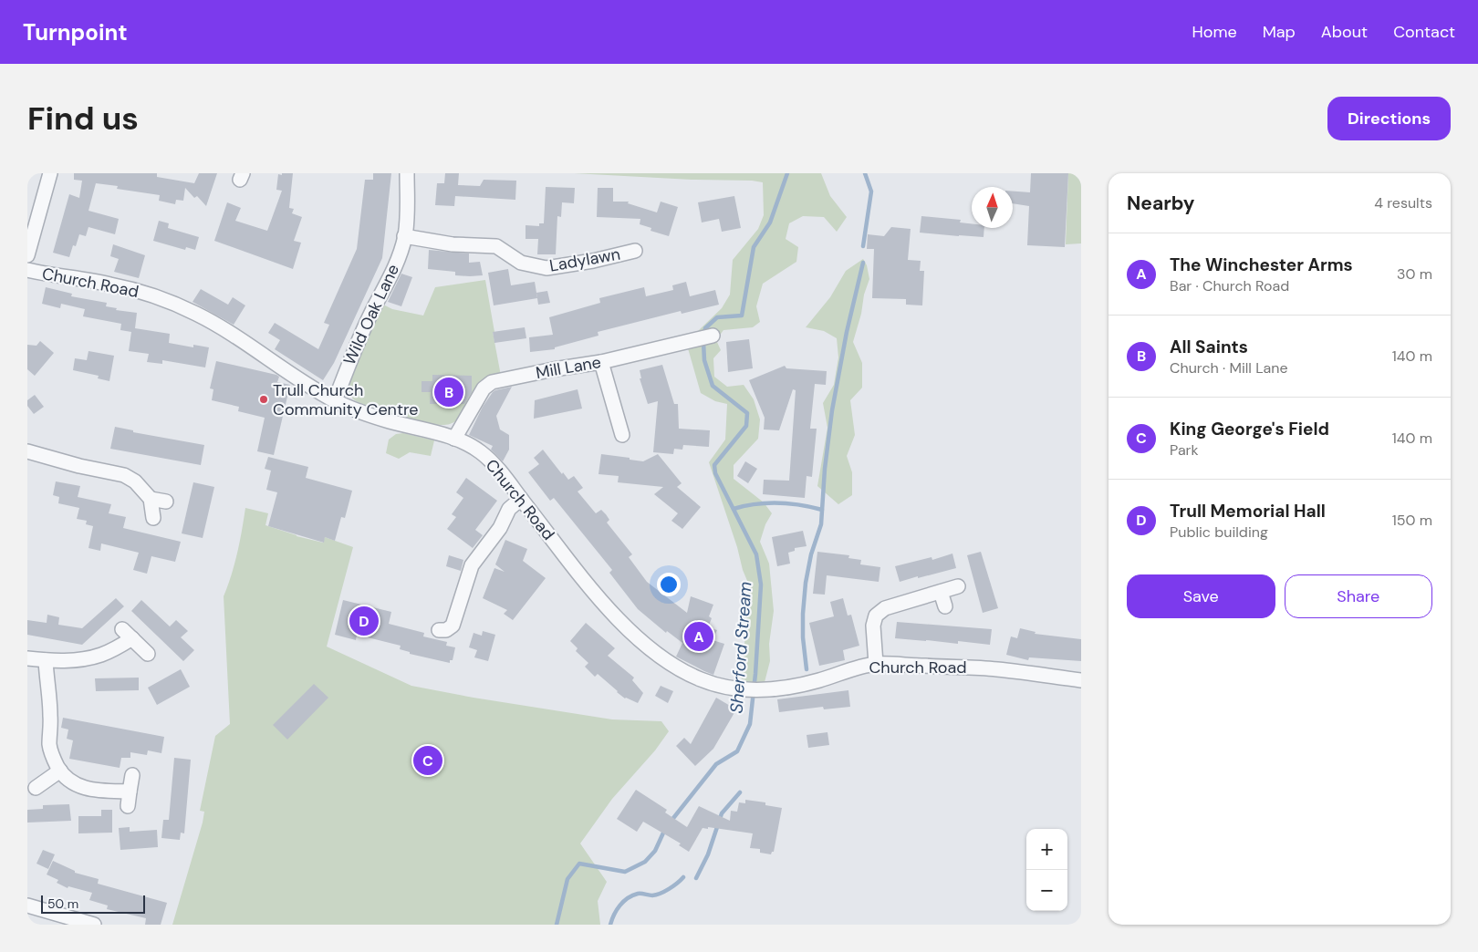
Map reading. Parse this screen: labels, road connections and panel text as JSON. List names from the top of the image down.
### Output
{
  "streets": {
    "street": [
      "Ladylawn",
      "Church Road",
      "Wild Oak Lane",
      "Mill Lane"
    ]
  },
  "crossings": [
    ["Ladylawn", "Wild Oak Lane"],
    ["Church Road", "Wild Oak Lane"],
    ["Church Road", "Mill Lane"]
  ],
  "water": ["Sherford Stream"],
  "places": ["Trull Church Community Centre"],
  "scale_bar": "50 m",
  "north": "top",
  "page": {
    "header": "Turnpoint",
    "nav": [
      "Home",
      "Map",
      "About",
      "Contact"
    ],
    "buttons": [
      "Directions",
      ["Save", "Share"]
    ],
    "title": "Find us",
    "heading": ["Nearby", "4 results"],
    "list": [
      {
        "mark": "A",
        "name": "The Winchester Arms",
        "note": "Bar · Church Road",
        "value": "30 m"
      },
      {
        "mark": "B",
        "name": "All Saints",
        "note": "Church · Mill Lane",
        "value": "140 m"
      },
      {
        "mark": "C",
        "name": "King George's Field",
        "note": "Park",
        "value": "140 m"
      },
      {
        "mark": "D",
        "name": "Trull Memorial Hall",
        "note": "Public building",
        "value": "150 m"
      }
    ],
    "pins": [
      "B",
      "D",
      "A",
      "C"
    ],
    "map_buttons": ["+", "−"],
    "scale": "50 m"
  }
}
